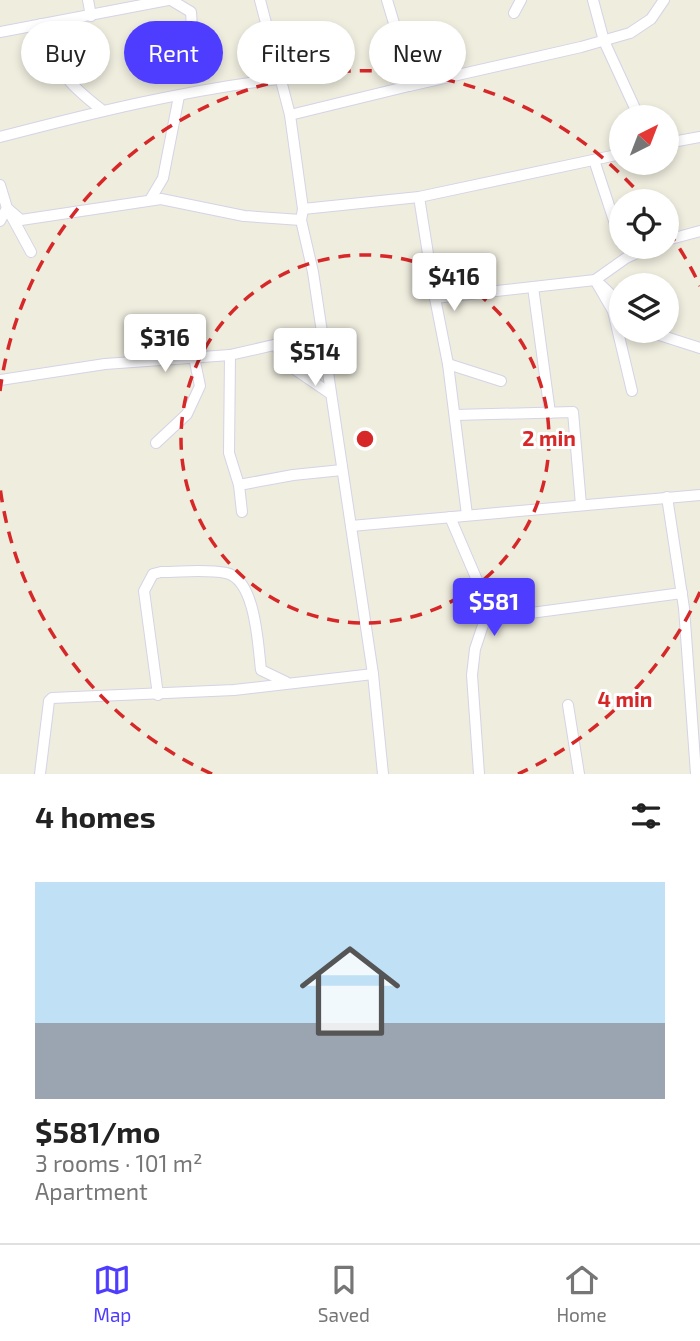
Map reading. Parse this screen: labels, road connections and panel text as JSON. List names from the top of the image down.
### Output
{
  "north": "top right",
  "page": {
    "chip": [
      "Buy",
      "Rent",
      "Filters",
      "New"
    ],
    "price": [
      "$416",
      "$316",
      "$514",
      "$581"
    ],
    "heading": "4 homes",
    "list": [
      {
        "name": "$581/mo",
        "note": "3 rooms · 101 m² · Apartment"
      }
    ],
    "tabs": ["Map", "Saved", "Home"]
  },
  "rings": ["2 min", "4 min"]
}
